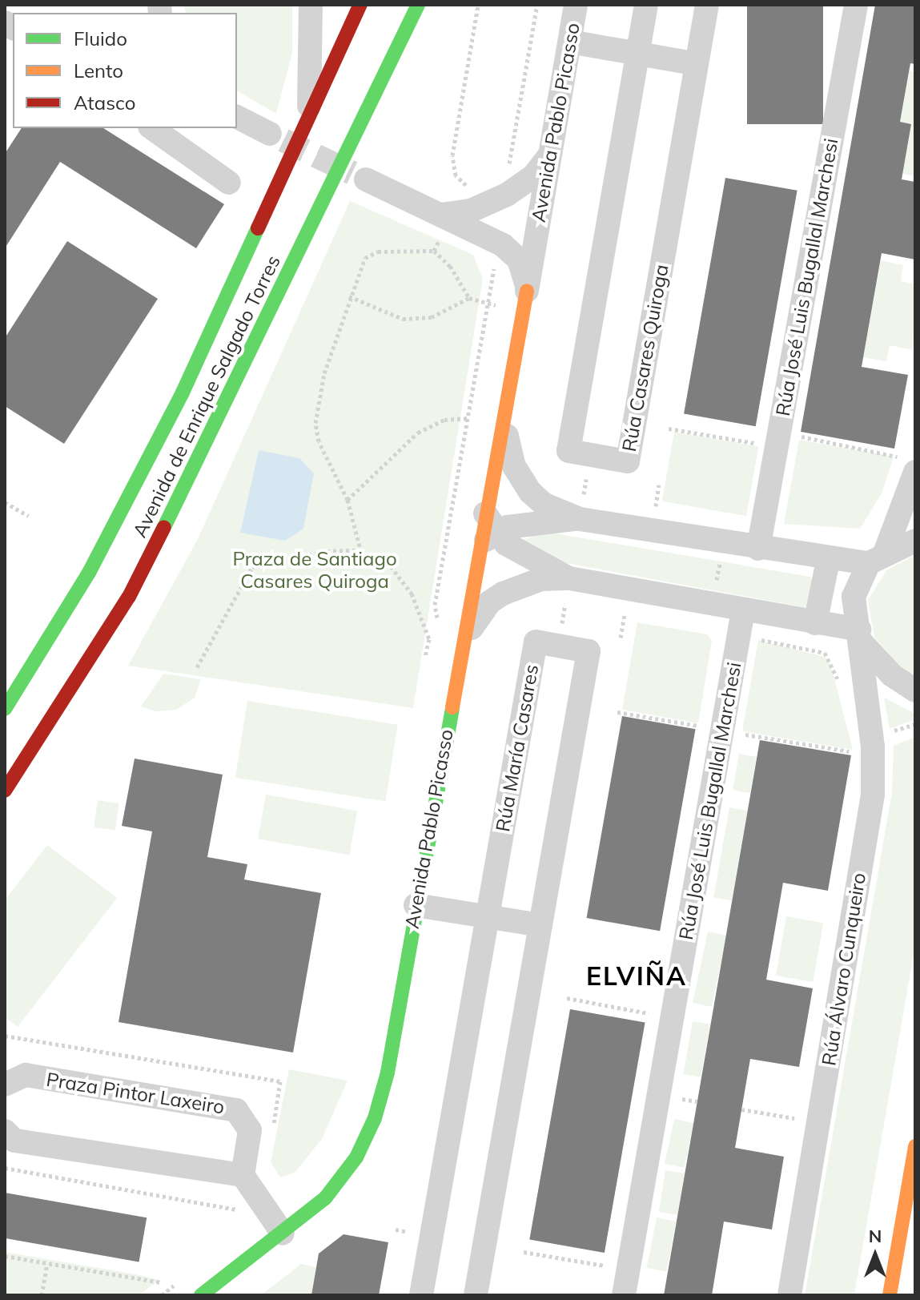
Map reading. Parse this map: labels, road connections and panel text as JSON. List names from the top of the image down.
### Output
{
  "streets": {
    "main road": ["Avenida Pablo Picasso", "Avenida de Enrique Salgado Torres"],
    "street": [
      "Rúa José Luis Bugallal Marchesi",
      "Rúa Casares Quiroga",
      "Rúa María Casares",
      "Rúa Álvaro Cunqueiro",
      "Praza Pintor Laxeiro"
    ]
  },
  "districts": ["ELVIÑA"],
  "parks": ["Praza de Santiago Casares Quiroga"],
  "legend": ["Fluido", "Lento", "Atasco"],
  "north": "top"
}
